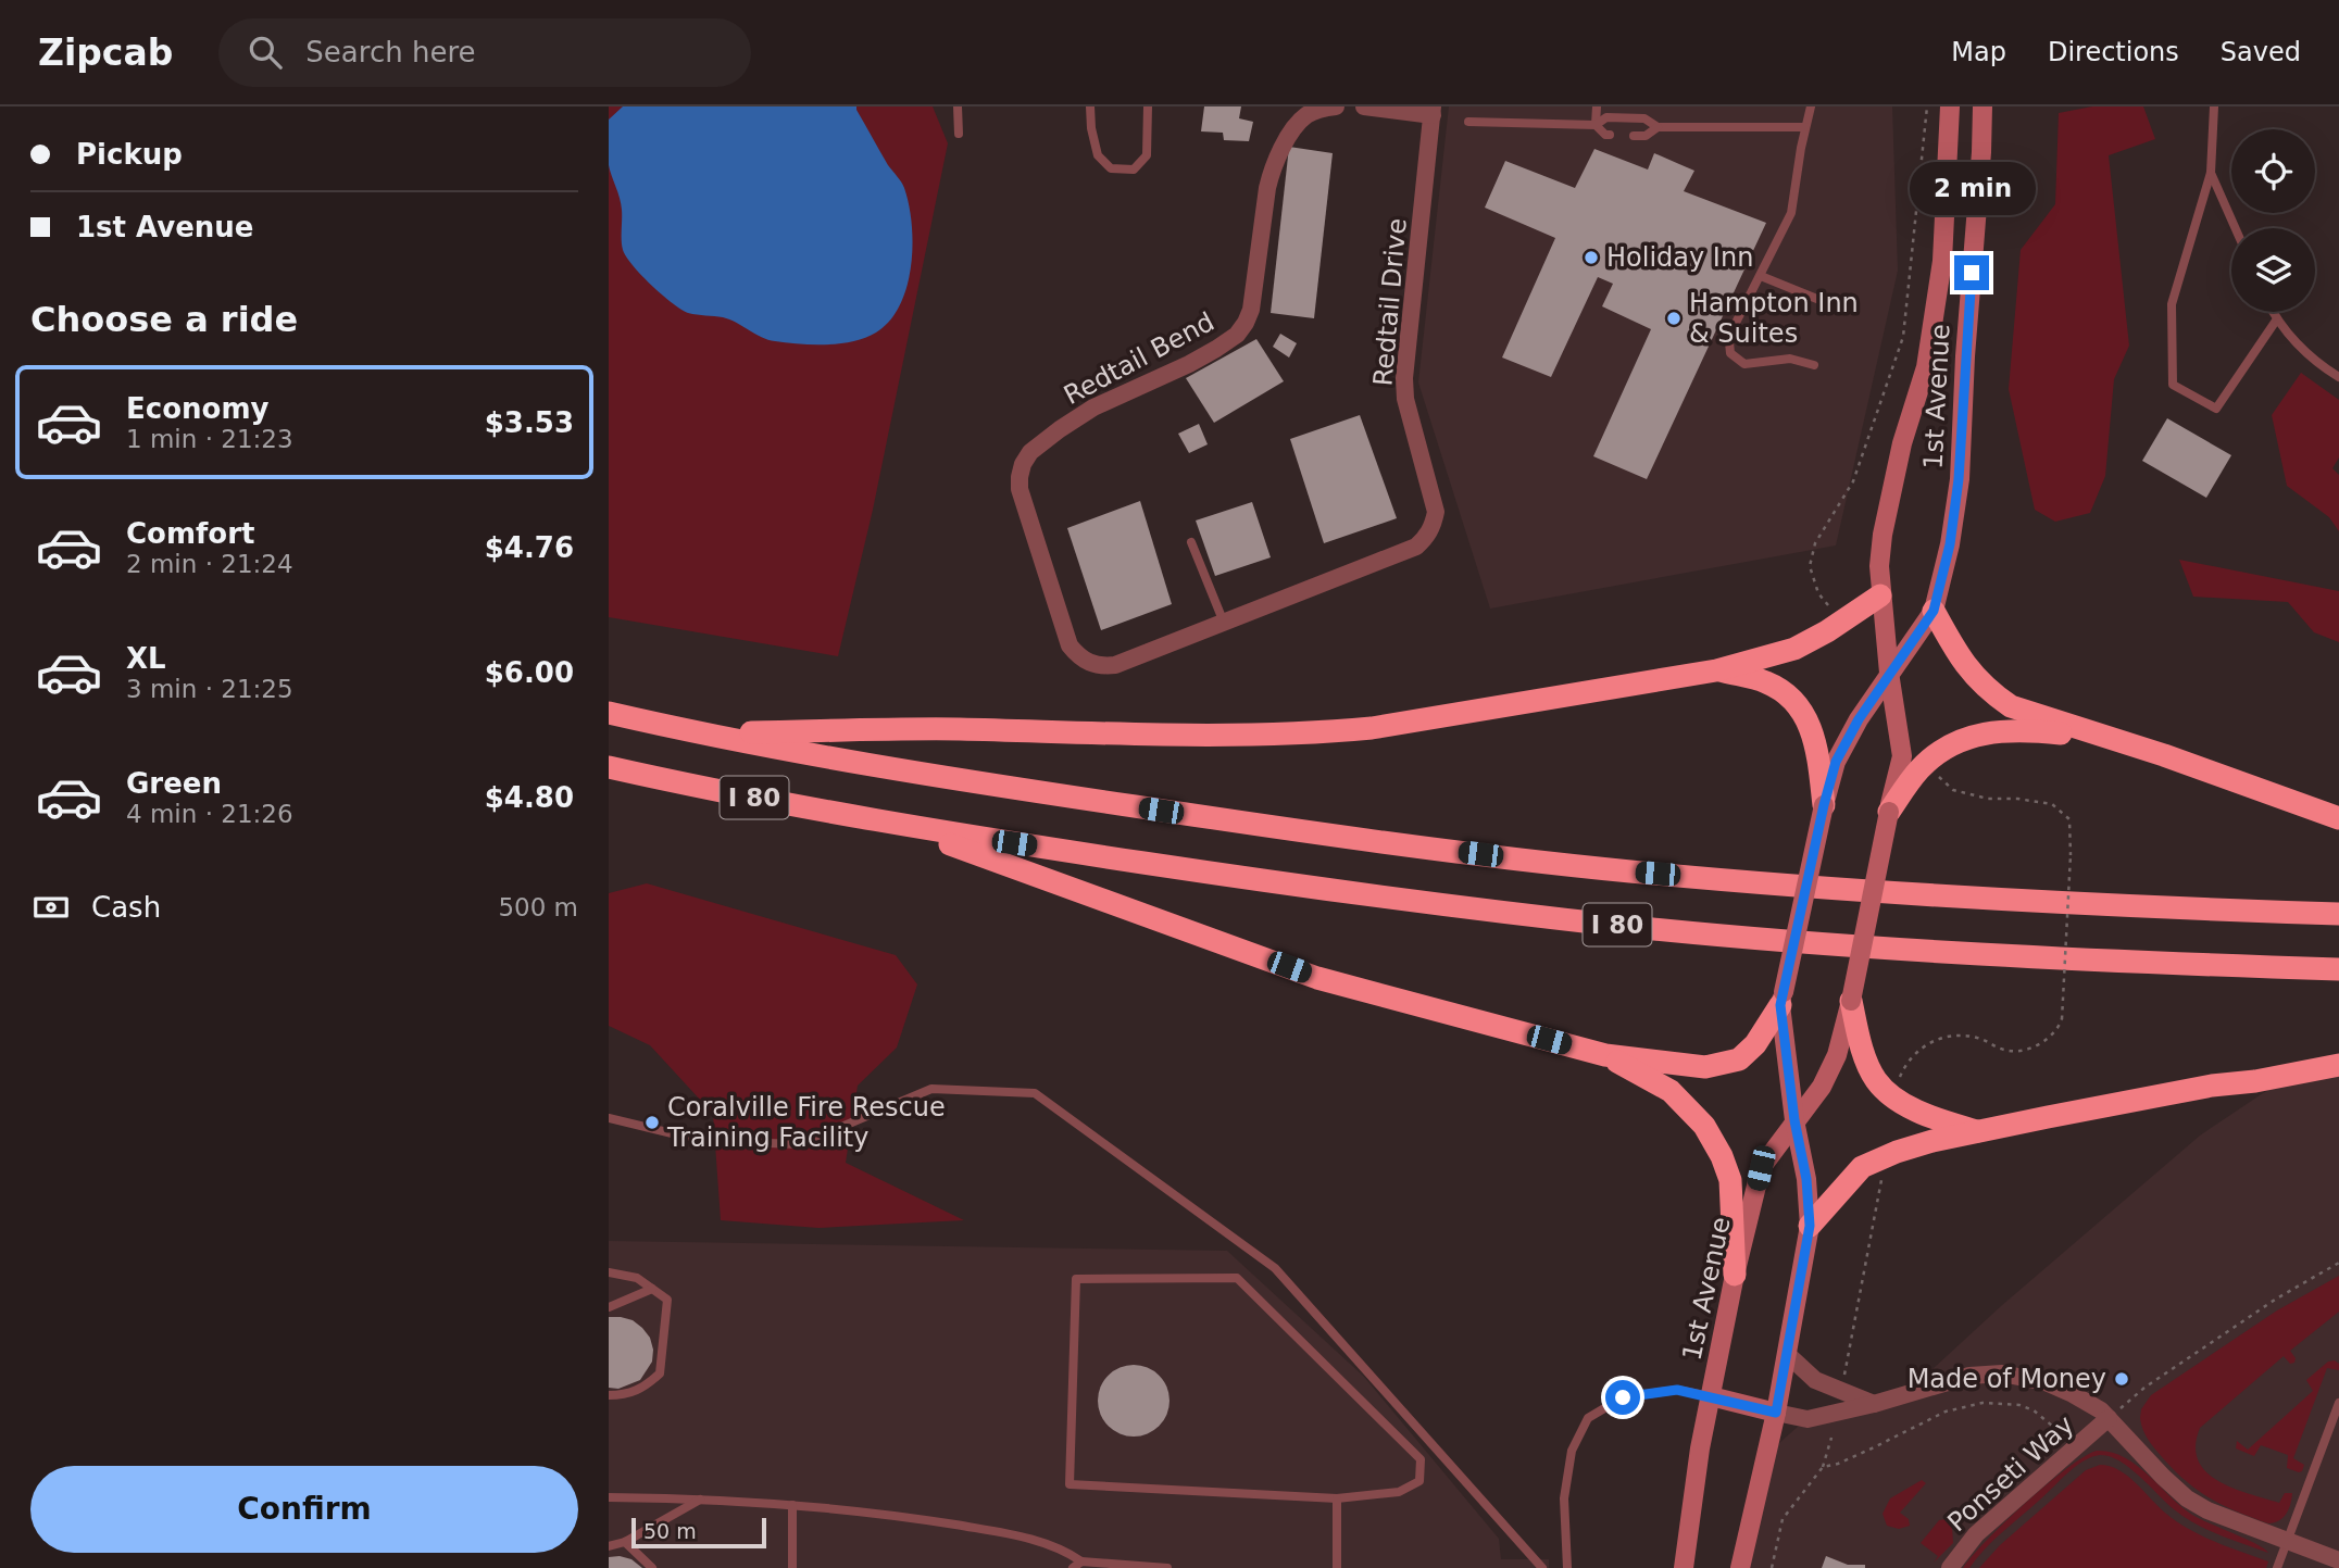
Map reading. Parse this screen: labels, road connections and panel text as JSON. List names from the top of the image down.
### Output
{
  "streets": {
    "highway": ["I 80"],
    "main road": ["1st Avenue"],
    "street": ["Redtail Drive", "Redtail Bend", "Ponseti Way"]
  },
  "crossings": [
    ["Redtail Drive", "Redtail Bend"]
  ],
  "places": [
    "Holiday Inn",
    "Hampton Inn & Suites",
    "Coralville Fire Rescue Training Facility",
    "Made of Money"
  ],
  "scale_bar": "50 m",
  "page": {
    "header": "Zipcab",
    "search": "Search here",
    "nav": ["Map", "Directions", "Saved"],
    "banner": ["Pickup", "1st Avenue"],
    "bubble": "2 min",
    "heading": "Choose a ride",
    "list": [
      {
        "name": "Economy",
        "note": "1 min · 21:23",
        "value": "$3.53"
      },
      {
        "name": "Comfort",
        "note": "2 min · 21:24",
        "value": "$4.76"
      },
      {
        "name": "XL",
        "note": "3 min · 21:25",
        "value": "$6.00"
      },
      {
        "name": "Green",
        "note": "4 min · 21:26",
        "value": "$4.80"
      }
    ],
    "pay": ["Cash", "500 m"],
    "buttons": "Confirm",
    "scale": "50 m"
  }
}
